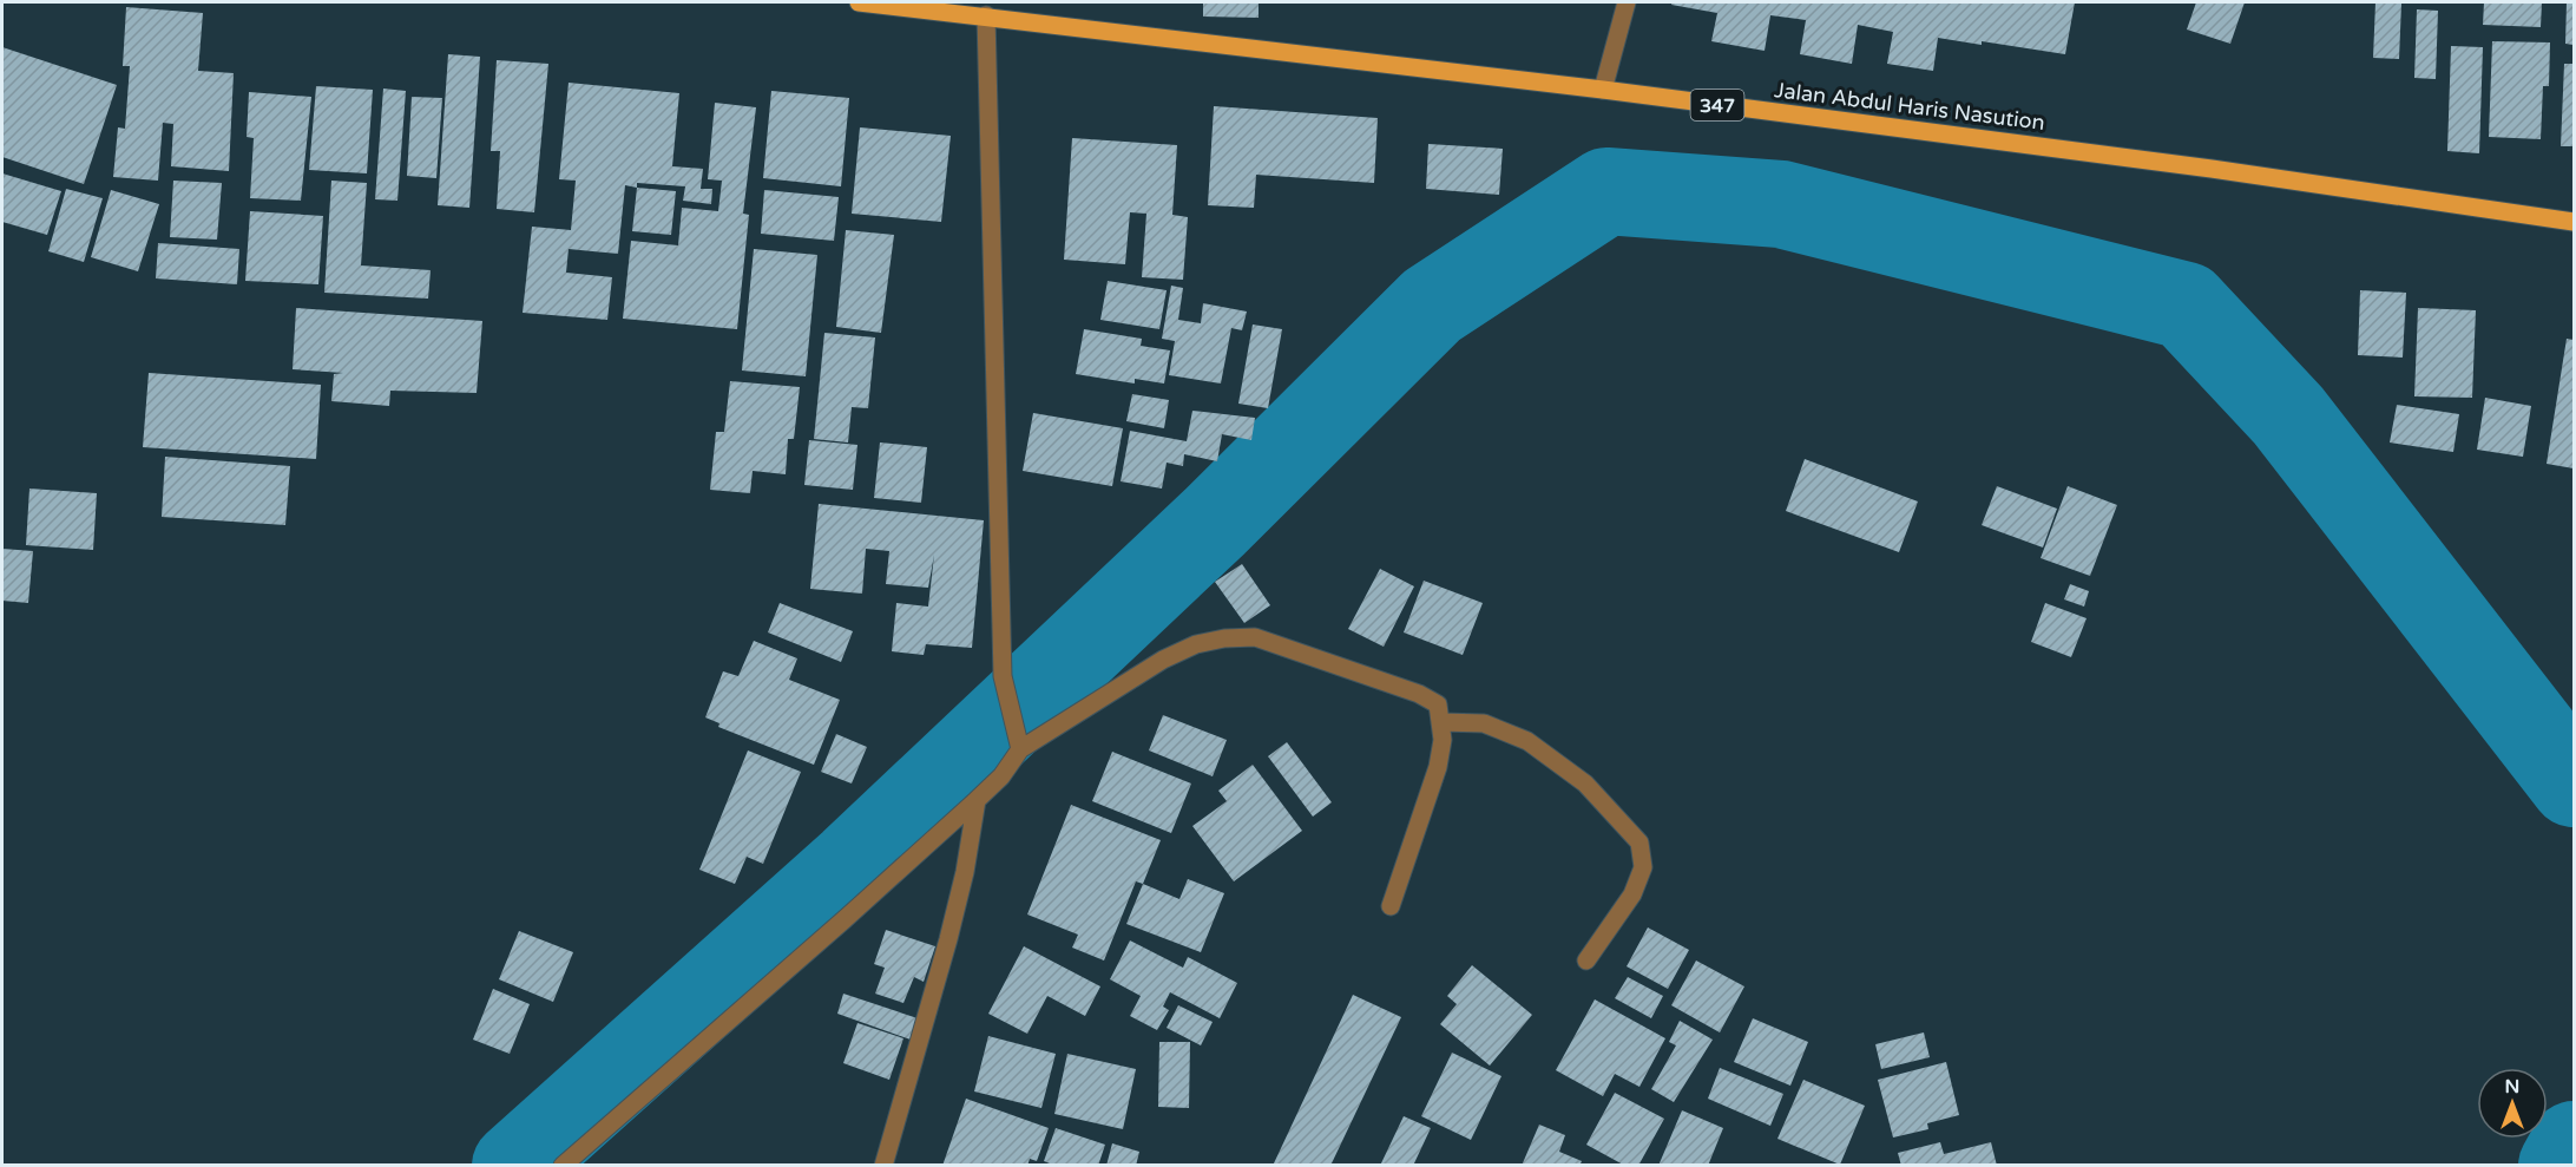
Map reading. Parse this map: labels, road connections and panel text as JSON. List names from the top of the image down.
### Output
{
  "streets": {
    "main road": ["347", "Jalan Abdul Haris Nasution"]
  },
  "north": "top"
}
